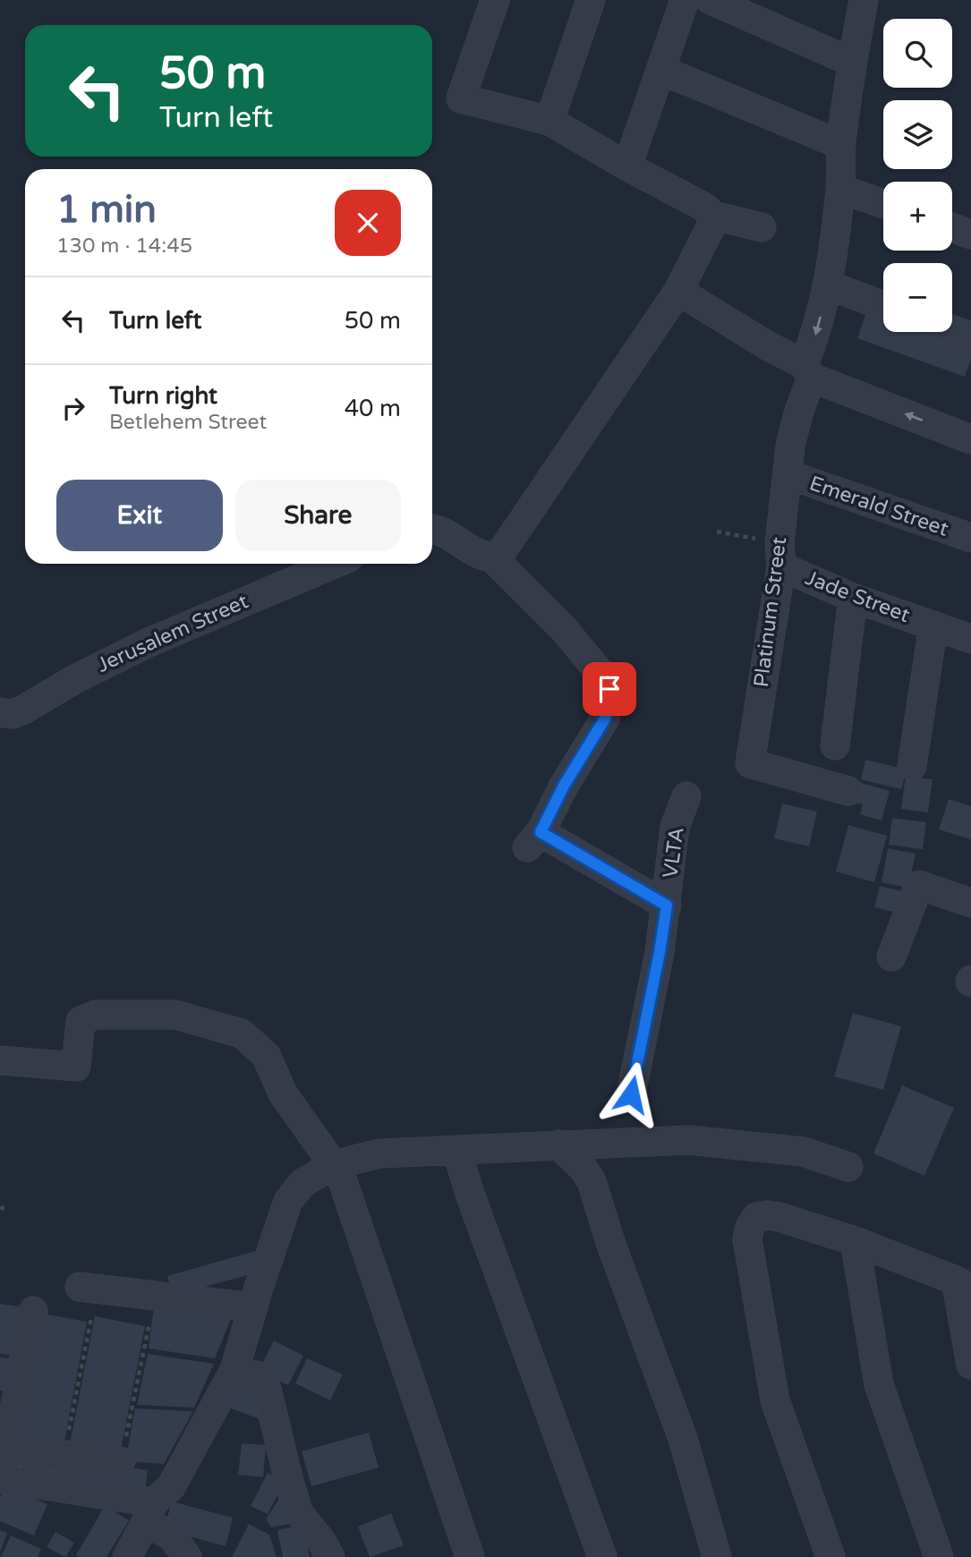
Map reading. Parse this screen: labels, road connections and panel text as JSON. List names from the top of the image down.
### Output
{
  "streets": {
    "street": [
      "Emerald Street",
      "Jade Street",
      "Platinum Street",
      "Jerusalem Street",
      "VLTA"
    ]
  },
  "crossings": [
    ["Emerald Street", "Platinum Street"],
    ["Jade Street", "Platinum Street"]
  ],
  "page": {
    "map_buttons": ["+", "−"],
    "turn": ["50 m", "Turn left"],
    "heading": ["1 min", "130 m · 14:45"],
    "list": [
      {
        "name": "Turn left",
        "value": "50 m"
      },
      {
        "name": "Turn right",
        "note": "Betlehem Street",
        "value": "40 m"
      }
    ],
    "buttons": ["Exit", "Share"]
  }
}
